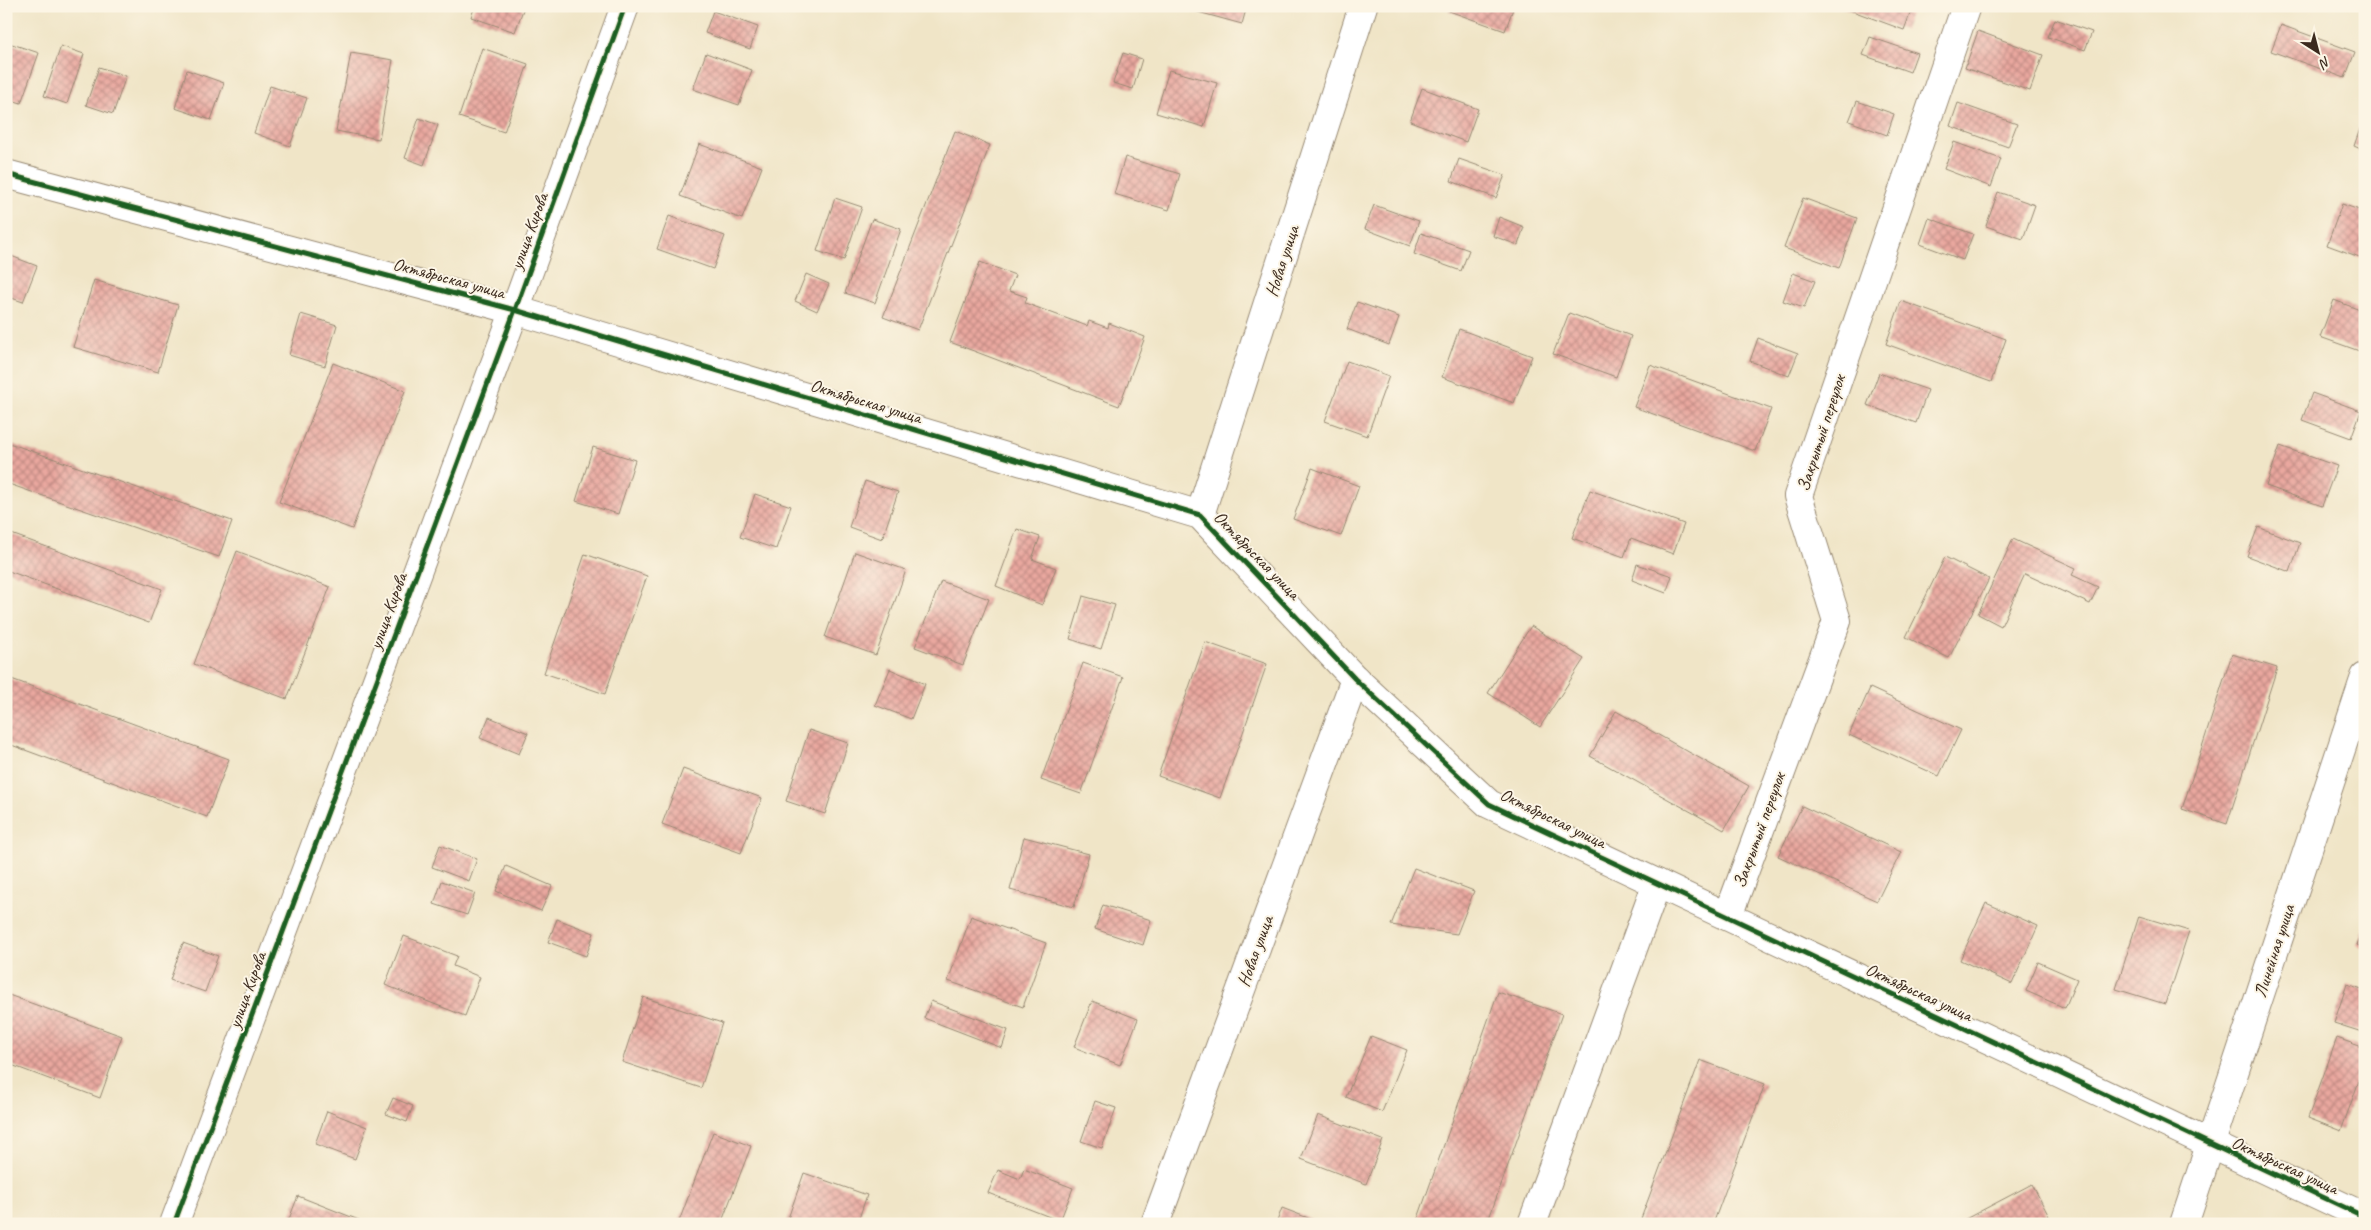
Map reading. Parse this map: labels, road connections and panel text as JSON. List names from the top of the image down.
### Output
{
  "streets": {
    "street": [
      "улица Кирова",
      "Новая улица",
      "Октябрьская улица",
      "Закрытый переулок",
      "Линейная улица"
    ]
  },
  "crossings": [
    ["улица Кирова", "Октябрьская улица"],
    ["Новая улица", "Октябрьская улица"],
    ["Октябрьская улица", "Закрытый переулок"],
    ["Октябрьская улица", "Линейная улица"]
  ],
  "north": "bottom right"
}
